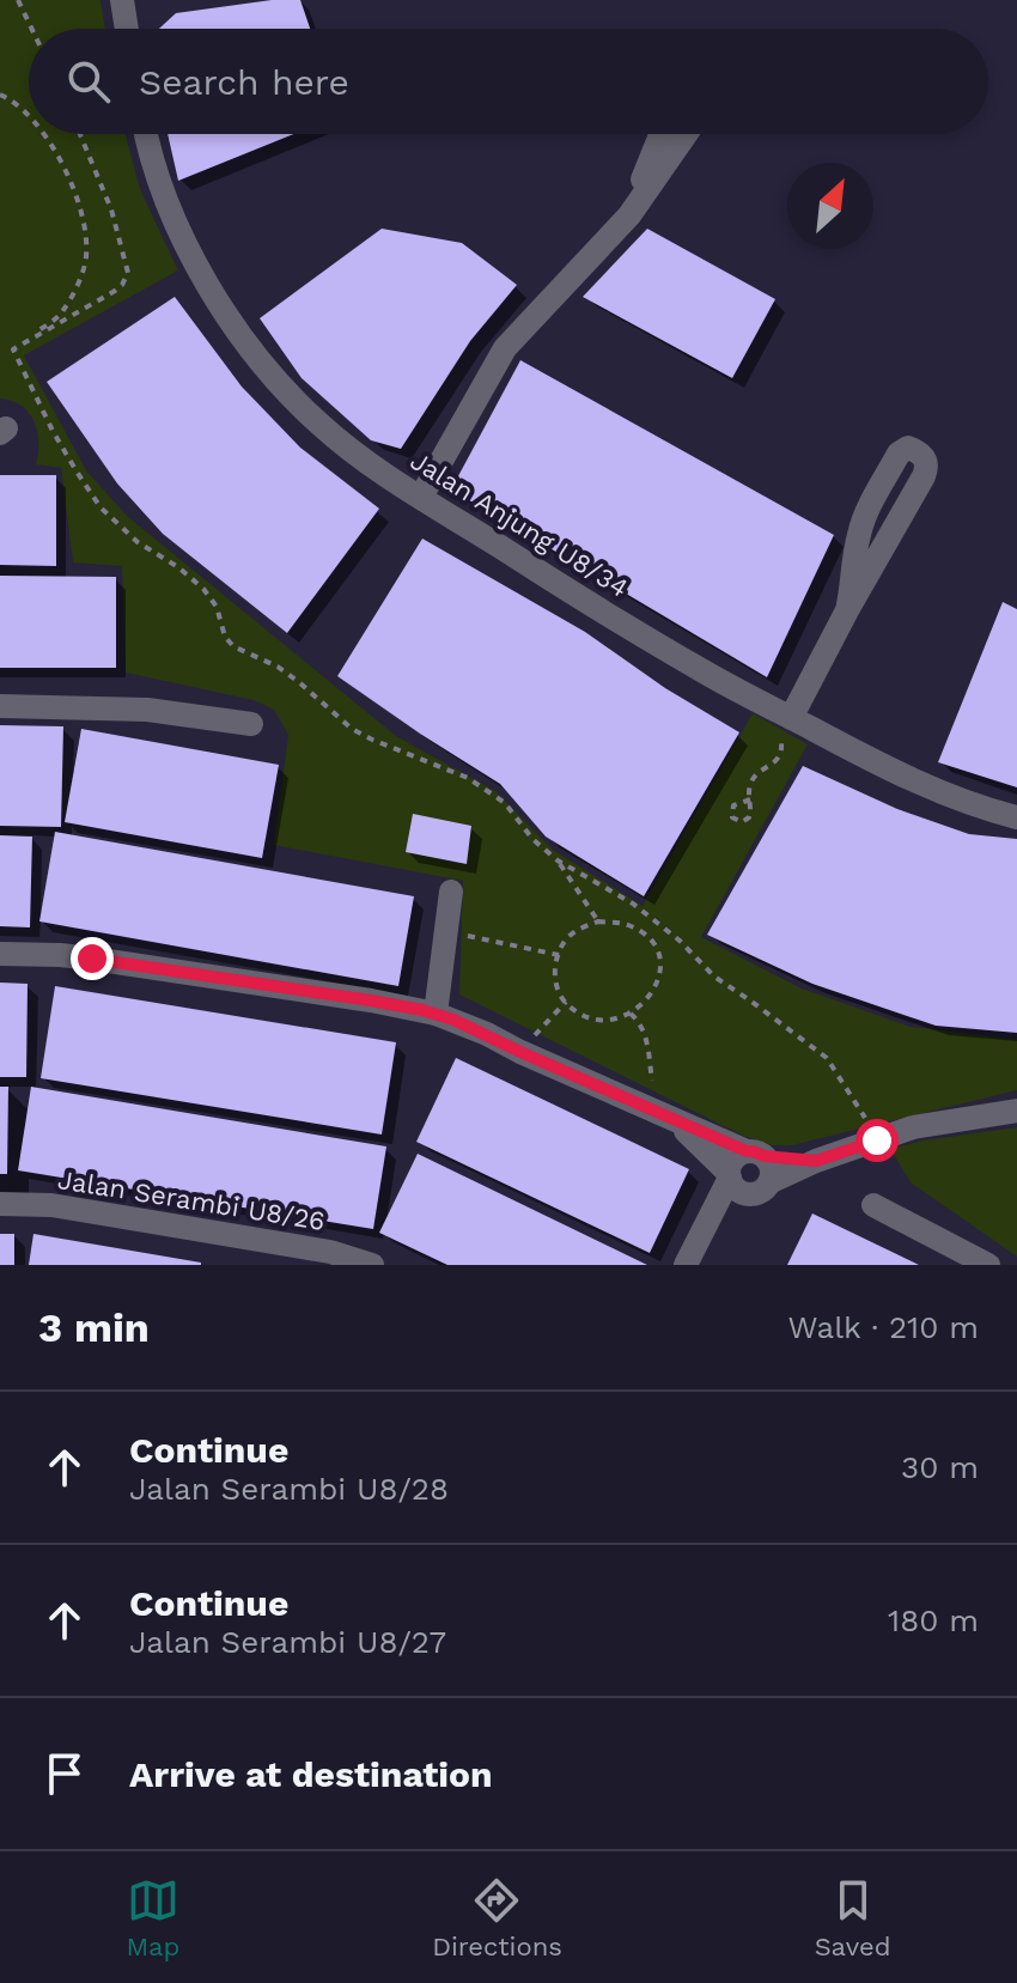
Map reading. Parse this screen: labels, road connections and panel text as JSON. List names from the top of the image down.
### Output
{
  "streets": {
    "street": ["Jalan Anjung U8/34", "Jalan Serambi U8/26"]
  },
  "north": "top right",
  "page": {
    "search": "Search here",
    "heading": ["3 min", "Walk · 210 m"],
    "list": [
      ["Continue", "Jalan Serambi U8/28", "30 m"],
      ["Continue", "Jalan Serambi U8/27", "180 m"],
      "Arrive at destination"
    ],
    "nav": ["Map", "Directions", "Saved"]
  }
}
